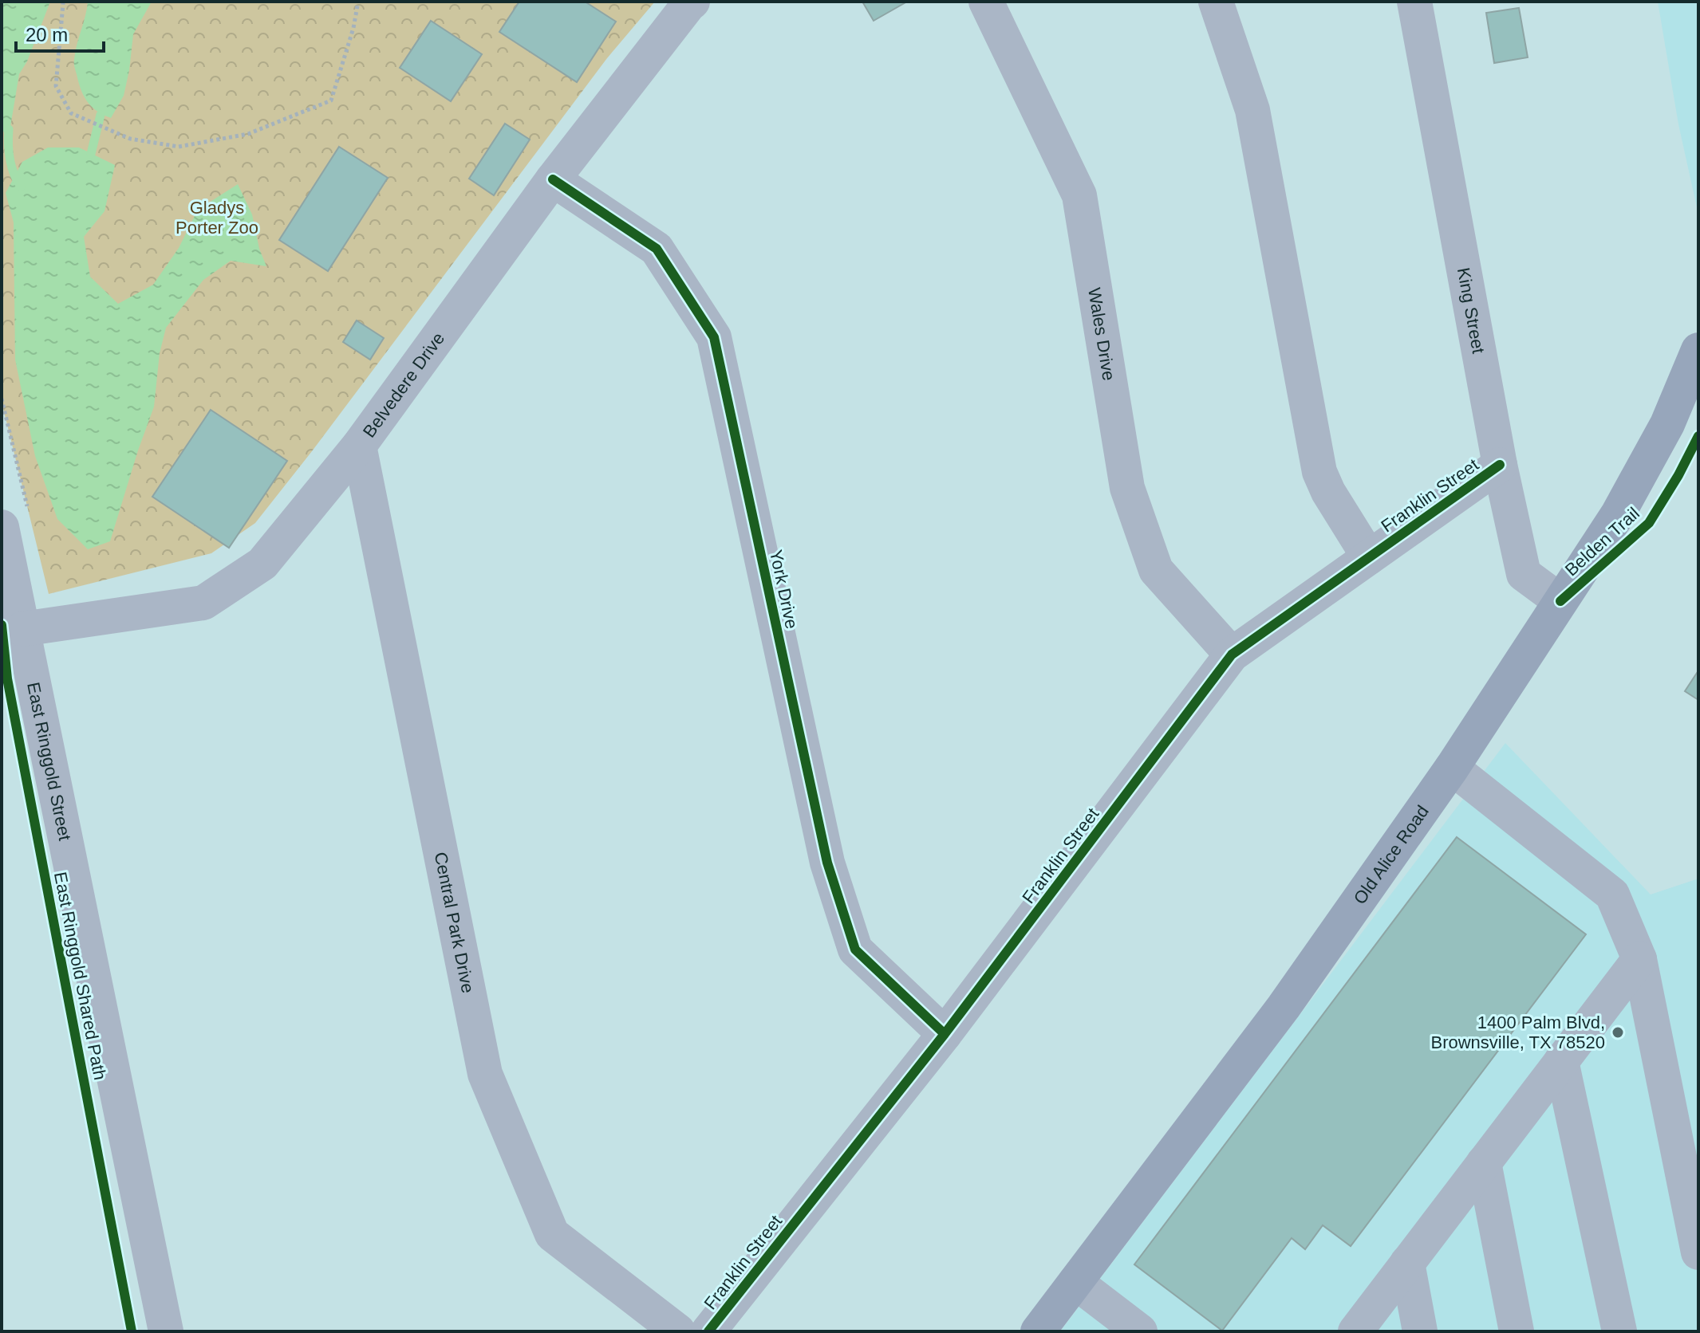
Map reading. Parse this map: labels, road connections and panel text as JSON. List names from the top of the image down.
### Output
{
  "streets": {
    "main road": ["Old Alice Road"],
    "street": [
      "King Street",
      "Wales Drive",
      "Belvedere Drive",
      "Franklin Street",
      "York Drive",
      "East Ringgold Street",
      "Central Park Drive"
    ],
    "cycle path": ["Belden Trail", "East Ringgold Shared Path"]
  },
  "crossings": [
    ["King Street", "Franklin Street"],
    ["King Street", "Old Alice Road"],
    ["Wales Drive", "Franklin Street"],
    ["Belvedere Drive", "York Drive"],
    ["Belvedere Drive", "East Ringgold Street"],
    ["Belvedere Drive", "Central Park Drive"],
    ["Franklin Street", "York Drive"]
  ],
  "parks": ["Gladys Porter Zoo"],
  "places": ["1400 Palm Blvd, Brownsville, TX 78520"],
  "scale_bar": "20 m"
}
